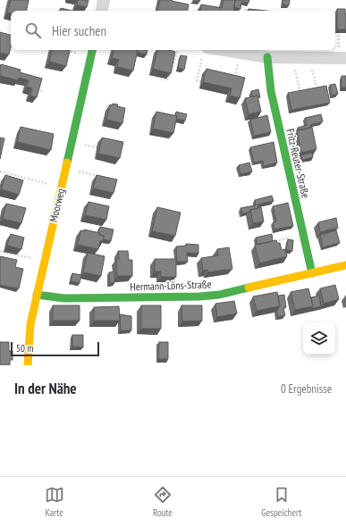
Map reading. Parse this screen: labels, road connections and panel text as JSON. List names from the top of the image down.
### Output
{
  "streets": {
    "street": ["Fritz-Reuter-Straße", "Moorweg", "Hermann-Löns-Straße"]
  },
  "crossings": [
    ["Fritz-Reuter-Straße", "Hermann-Löns-Straße"],
    ["Moorweg", "Hermann-Löns-Straße"]
  ],
  "scale_bar": "50 m",
  "page": {
    "search": "Hier suchen",
    "scale": "50 m",
    "heading": ["In der Nähe", "0 Ergebnisse"],
    "nav": ["Karte", "Route", "Gespeichert"]
  }
}
